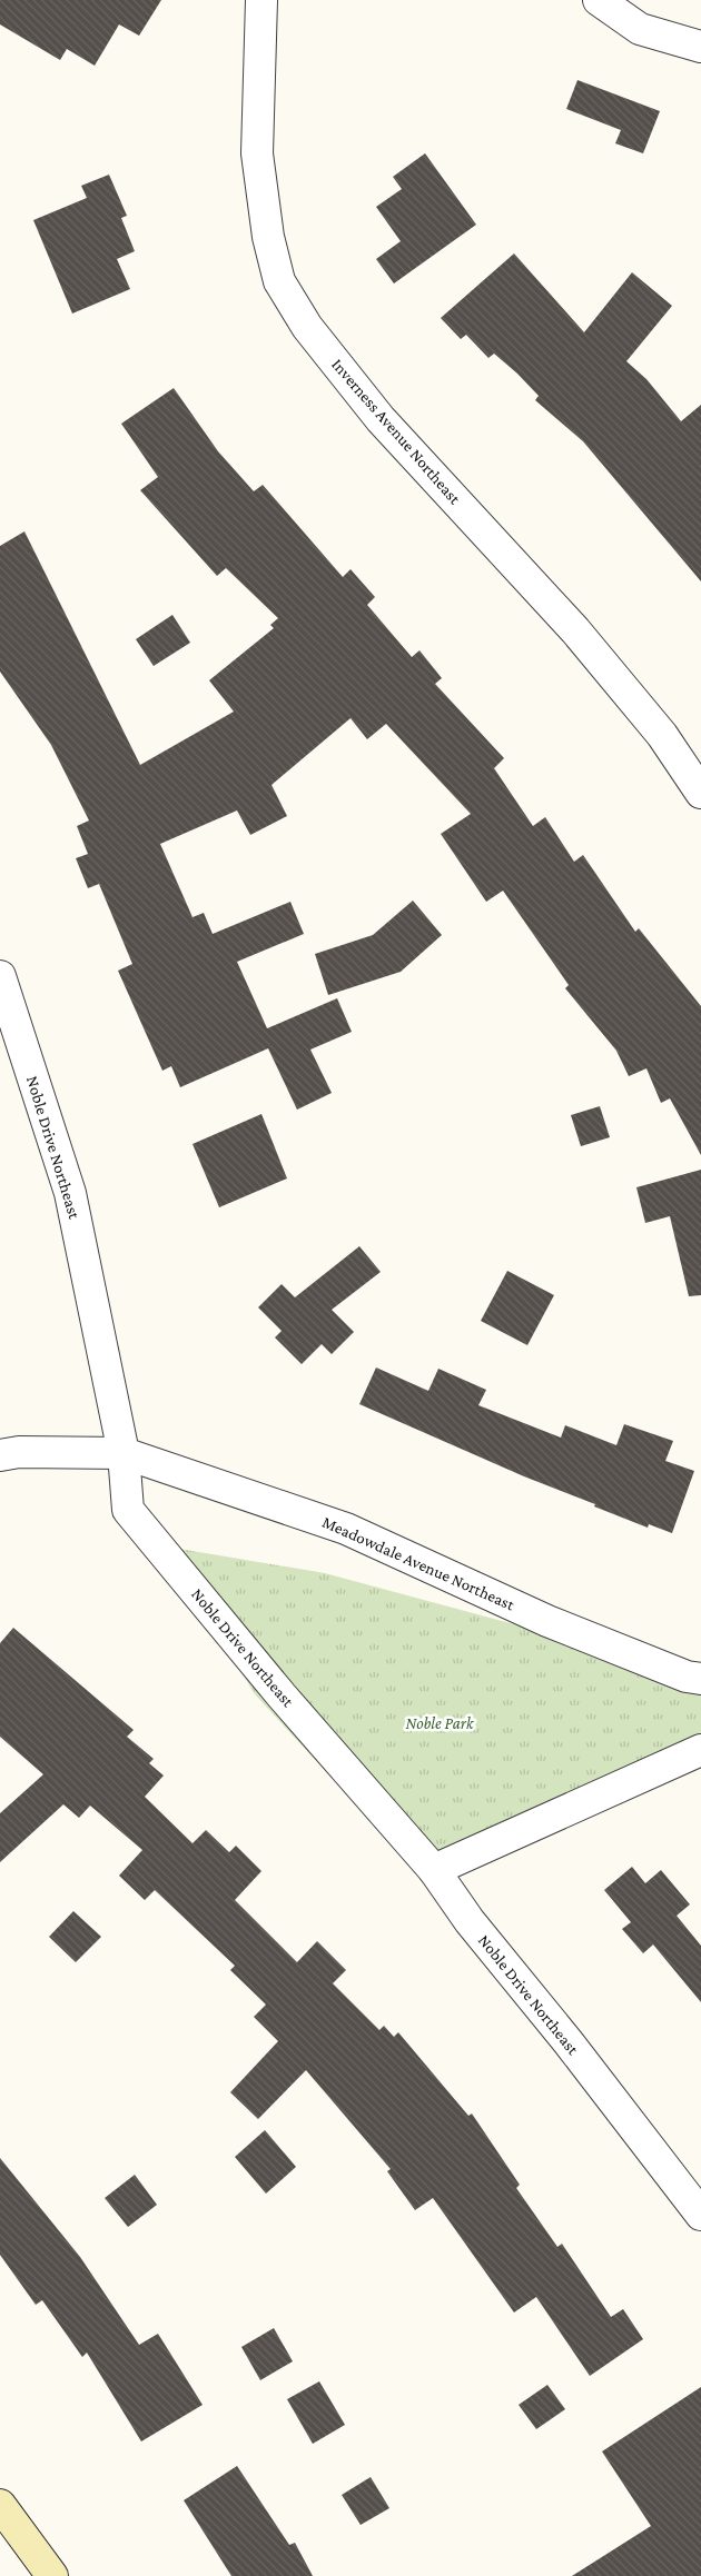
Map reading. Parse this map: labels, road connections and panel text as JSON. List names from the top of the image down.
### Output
{
  "streets": {
    "street": ["Inverness Avenue Northeast", "Noble Drive Northeast", "Meadowdale Avenue Northeast"]
  },
  "crossings": [
    ["Noble Drive Northeast", "Meadowdale Avenue Northeast"]
  ],
  "parks": ["Noble Park"]
}
